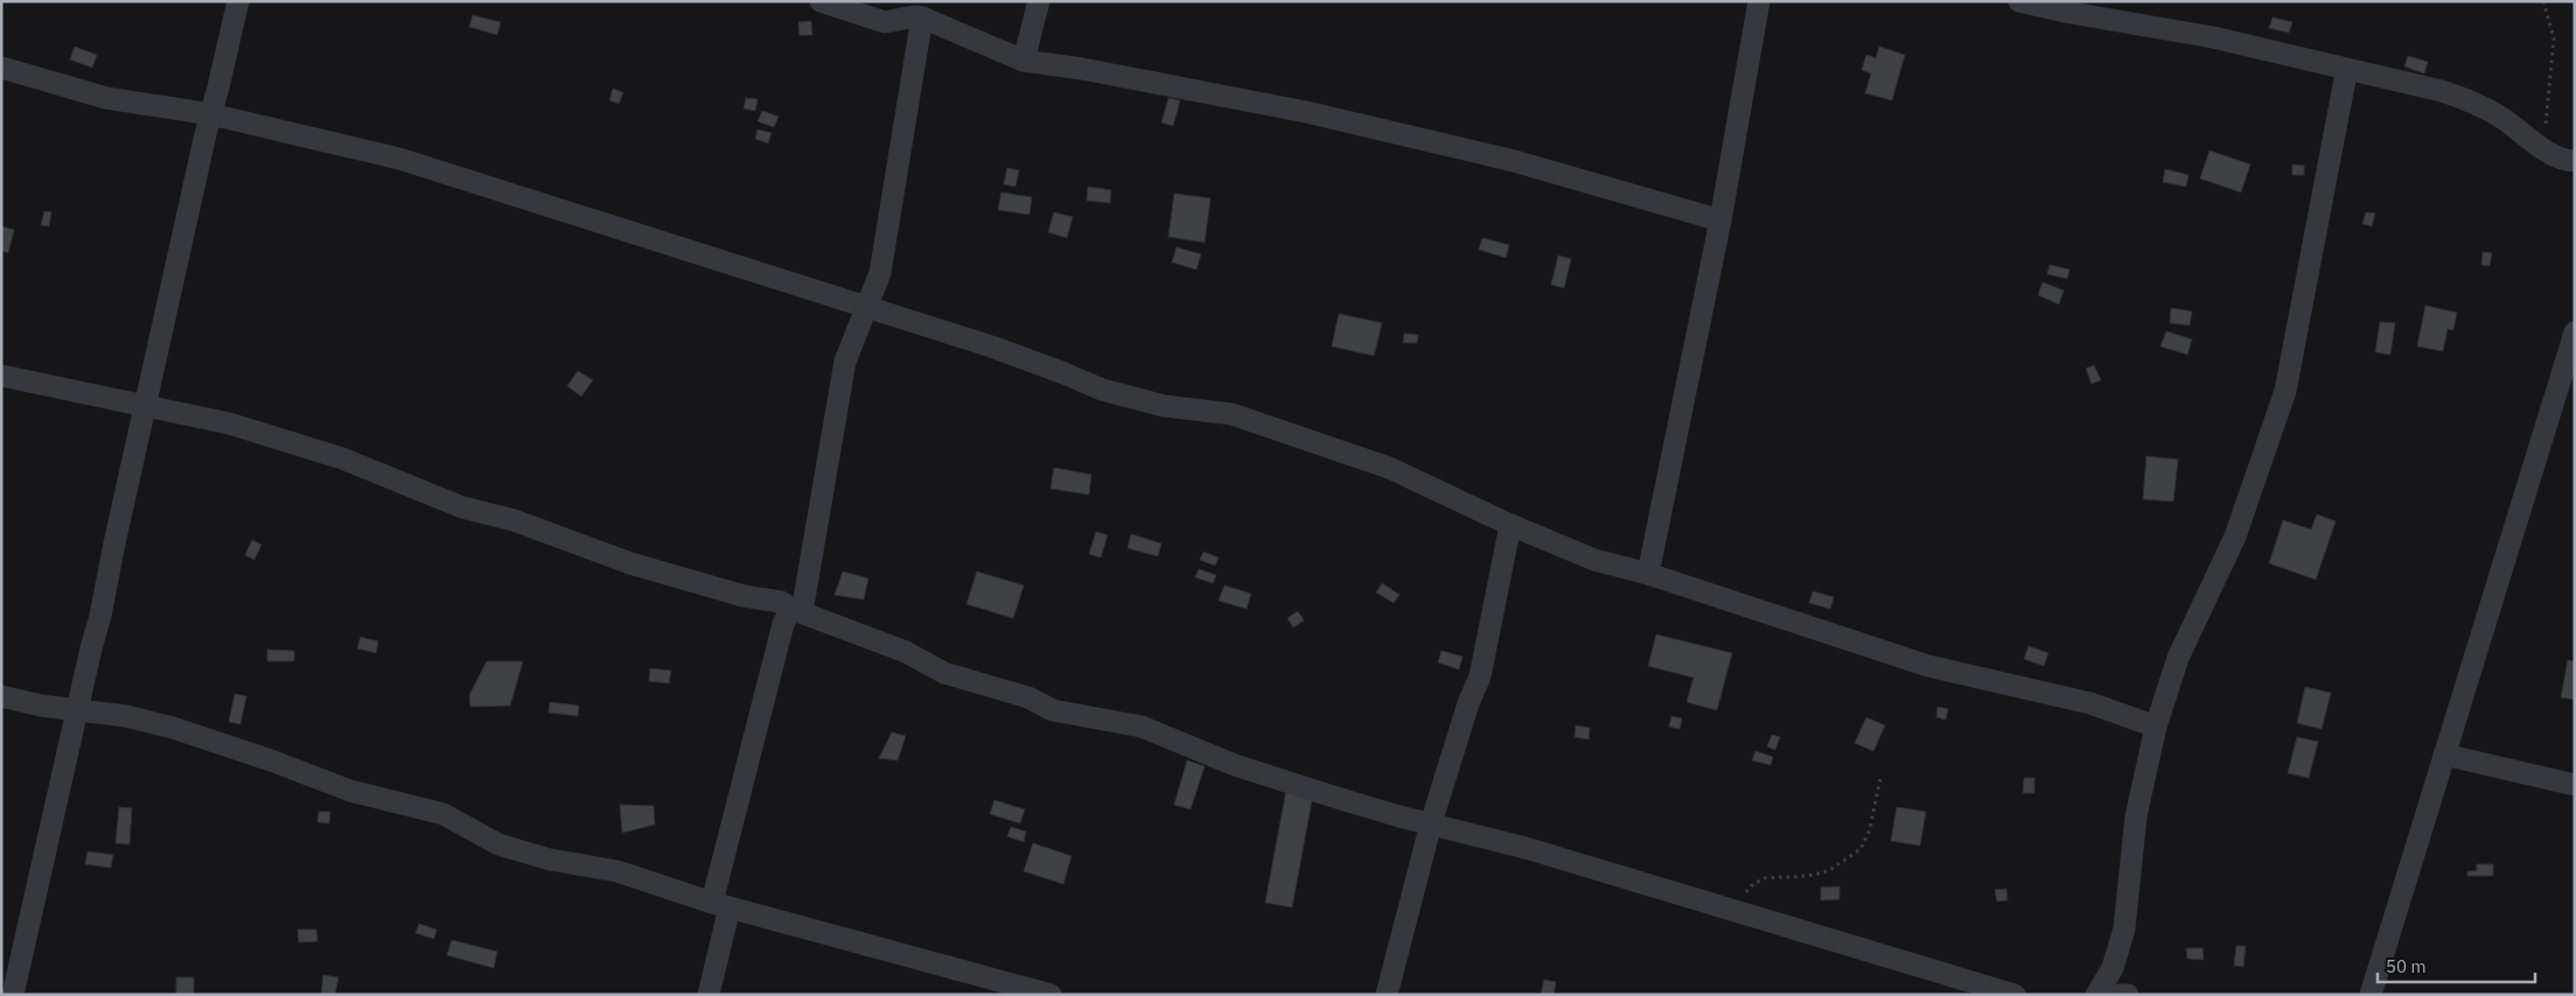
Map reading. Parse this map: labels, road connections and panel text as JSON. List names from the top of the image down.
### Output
{
  "scale_bar": "50 m"
}
